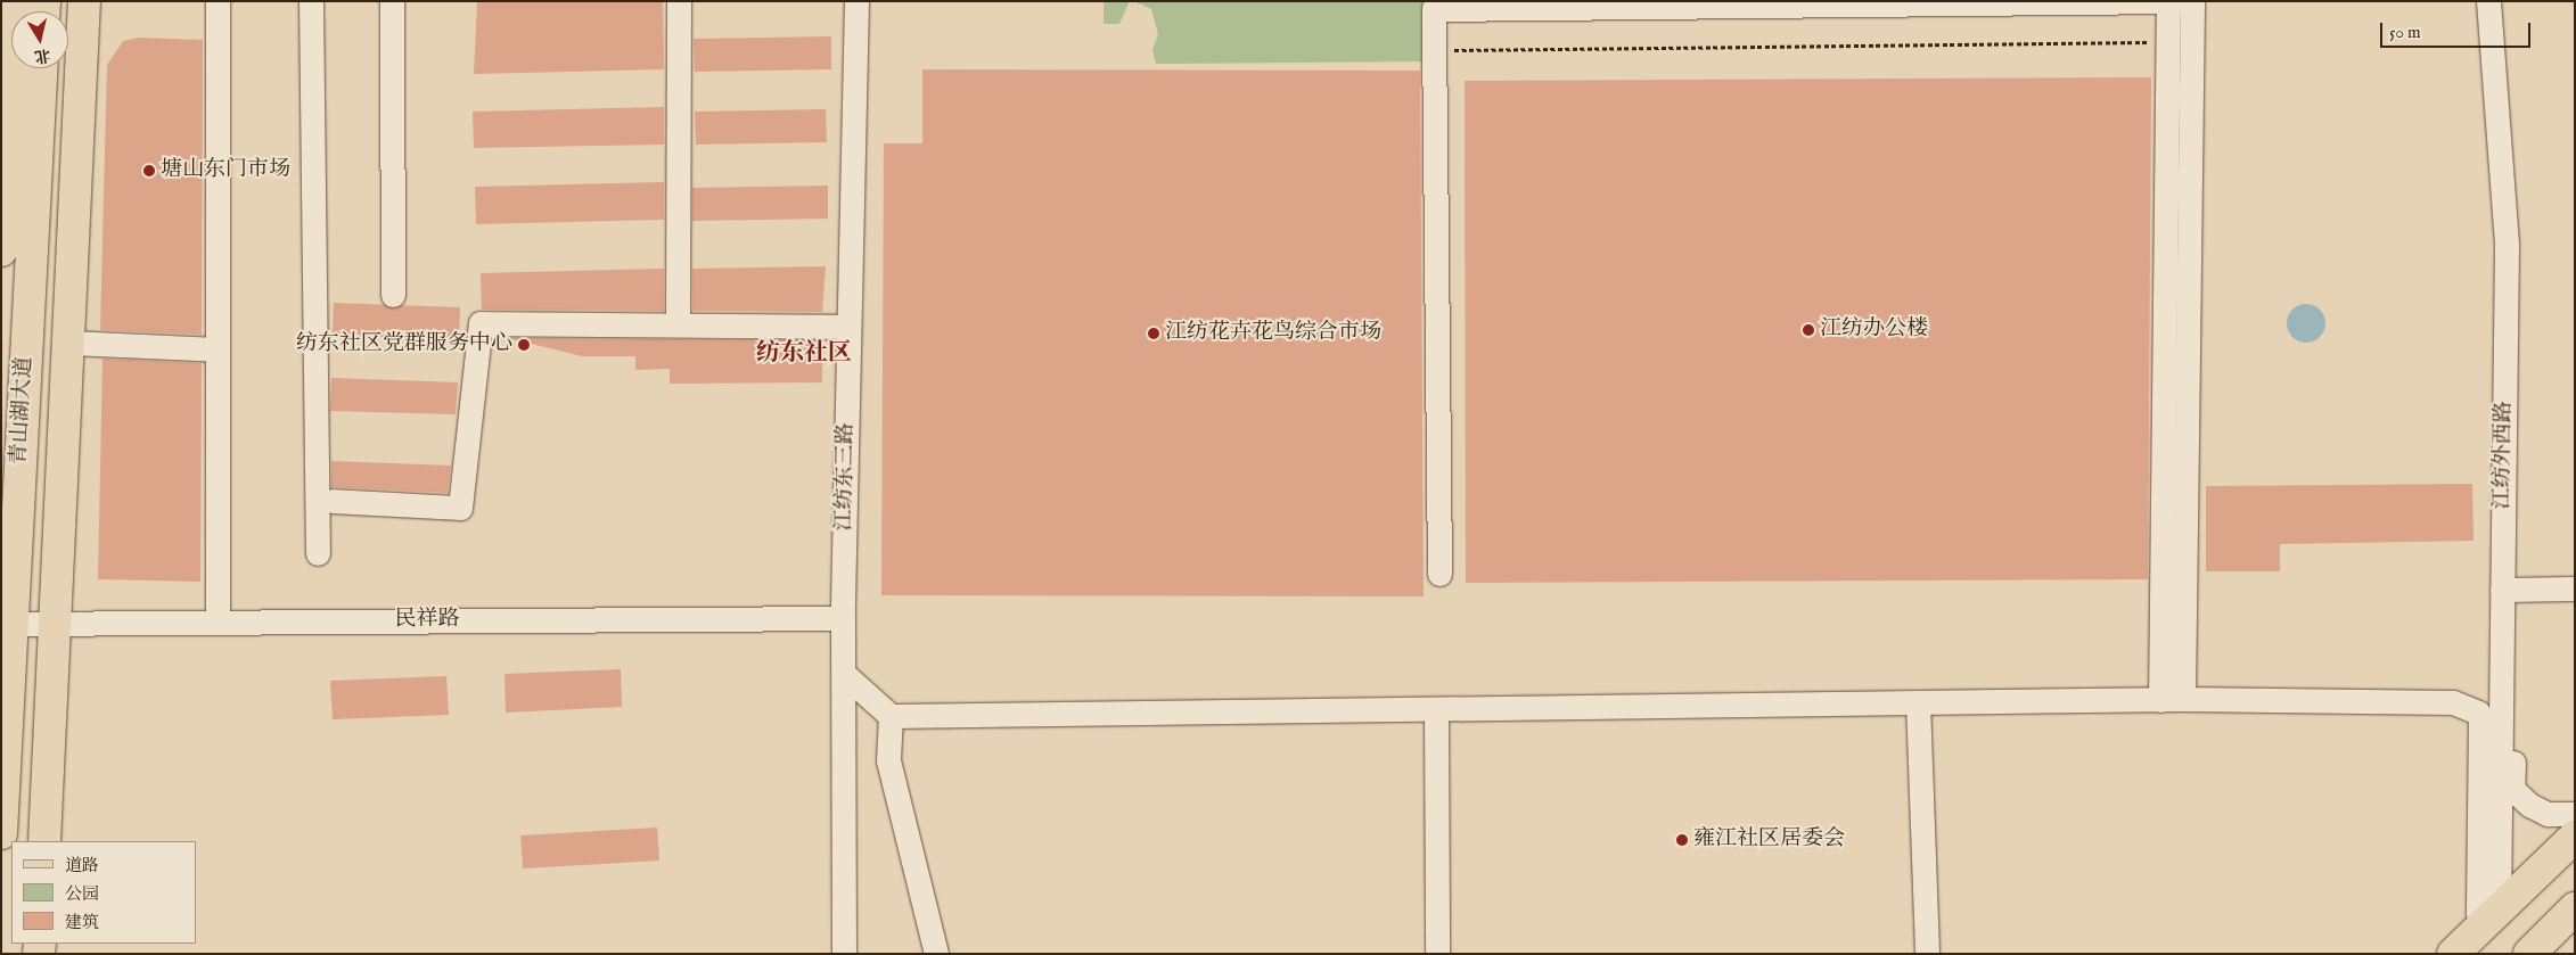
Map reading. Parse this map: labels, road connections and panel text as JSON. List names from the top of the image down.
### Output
{
  "streets": {
    "main road": ["青山湖大道"],
    "street": ["江纺外西路", "江纺东三路", "民祥路"]
  },
  "crossings": [
    ["青山湖大道", "民祥路"],
    ["江纺东三路", "民祥路"]
  ],
  "districts": ["纺东社区"],
  "places": [
    "塘山东门市场",
    "江纺办公楼",
    "江纺花卉花鸟综合市场",
    "纺东社区党群服务中心",
    "雍江社区居委会"
  ],
  "legend": ["道路", "公园", "建筑"],
  "scale_bar": "50 m",
  "north": "bottom"
}
